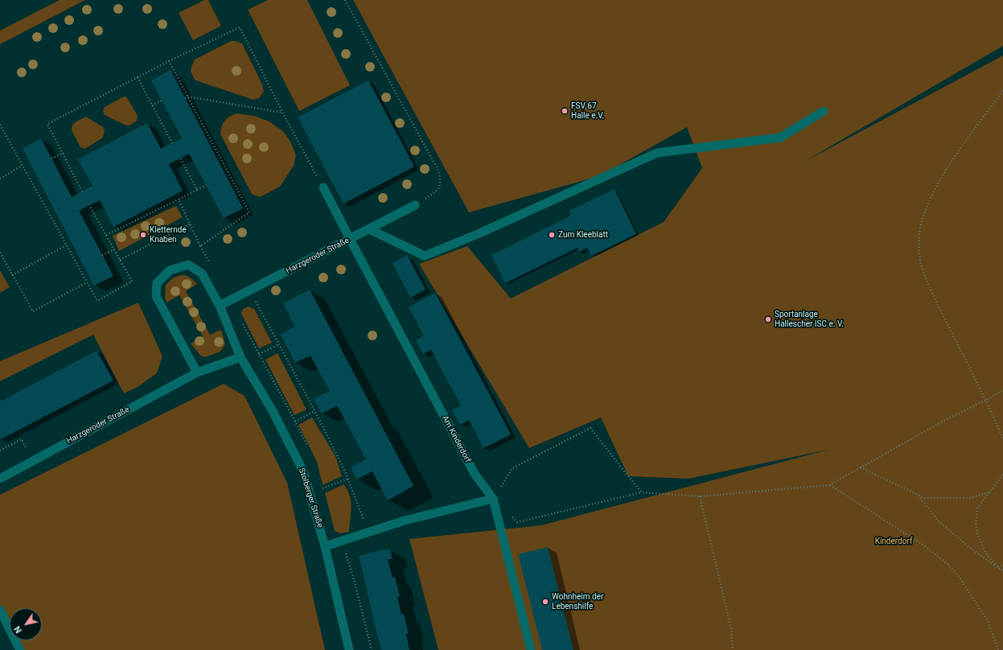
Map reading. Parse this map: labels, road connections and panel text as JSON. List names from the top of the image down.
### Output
{
  "streets": {
    "street": ["Harzgeroder Straße", "Am Kinderdorf", "Stolberger Straße"]
  },
  "crossings": [
    ["Harzgeroder Straße", "Am Kinderdorf"],
    ["Harzgeroder Straße", "Stolberger Straße"]
  ],
  "parks": ["Kinderdorf"],
  "places": [
    "FSV 67 Halle e.V.",
    "Kletternde Knaben",
    "Zum Kleeblatt",
    "Sportanlage Hallescher ISC e. V.",
    "Wohnheim der Lebenshilfe"
  ],
  "north": "bottom left"
}
